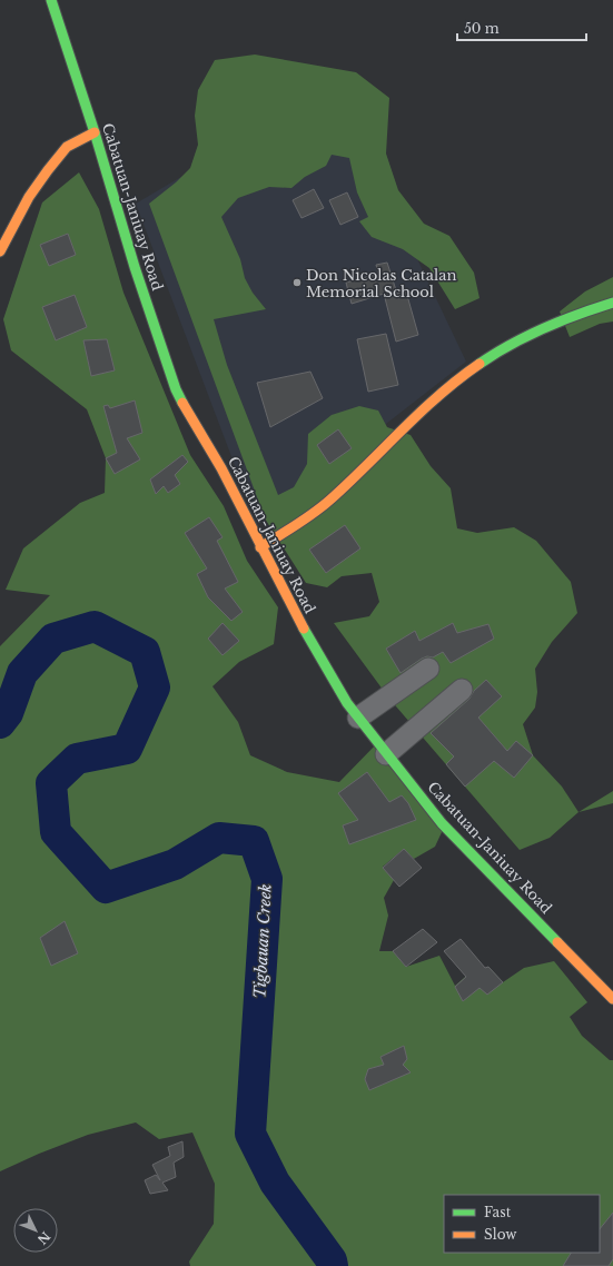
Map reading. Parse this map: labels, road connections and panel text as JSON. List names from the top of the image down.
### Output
{
  "streets": {
    "main road": ["Cabatuan-Janiuay Road"]
  },
  "water": ["Tigbauan Creek"],
  "places": ["Don Nicolas Catalan Memorial School"],
  "legend": ["Fast", "Slow"],
  "scale_bar": "50 m",
  "north": "bottom right"
}
